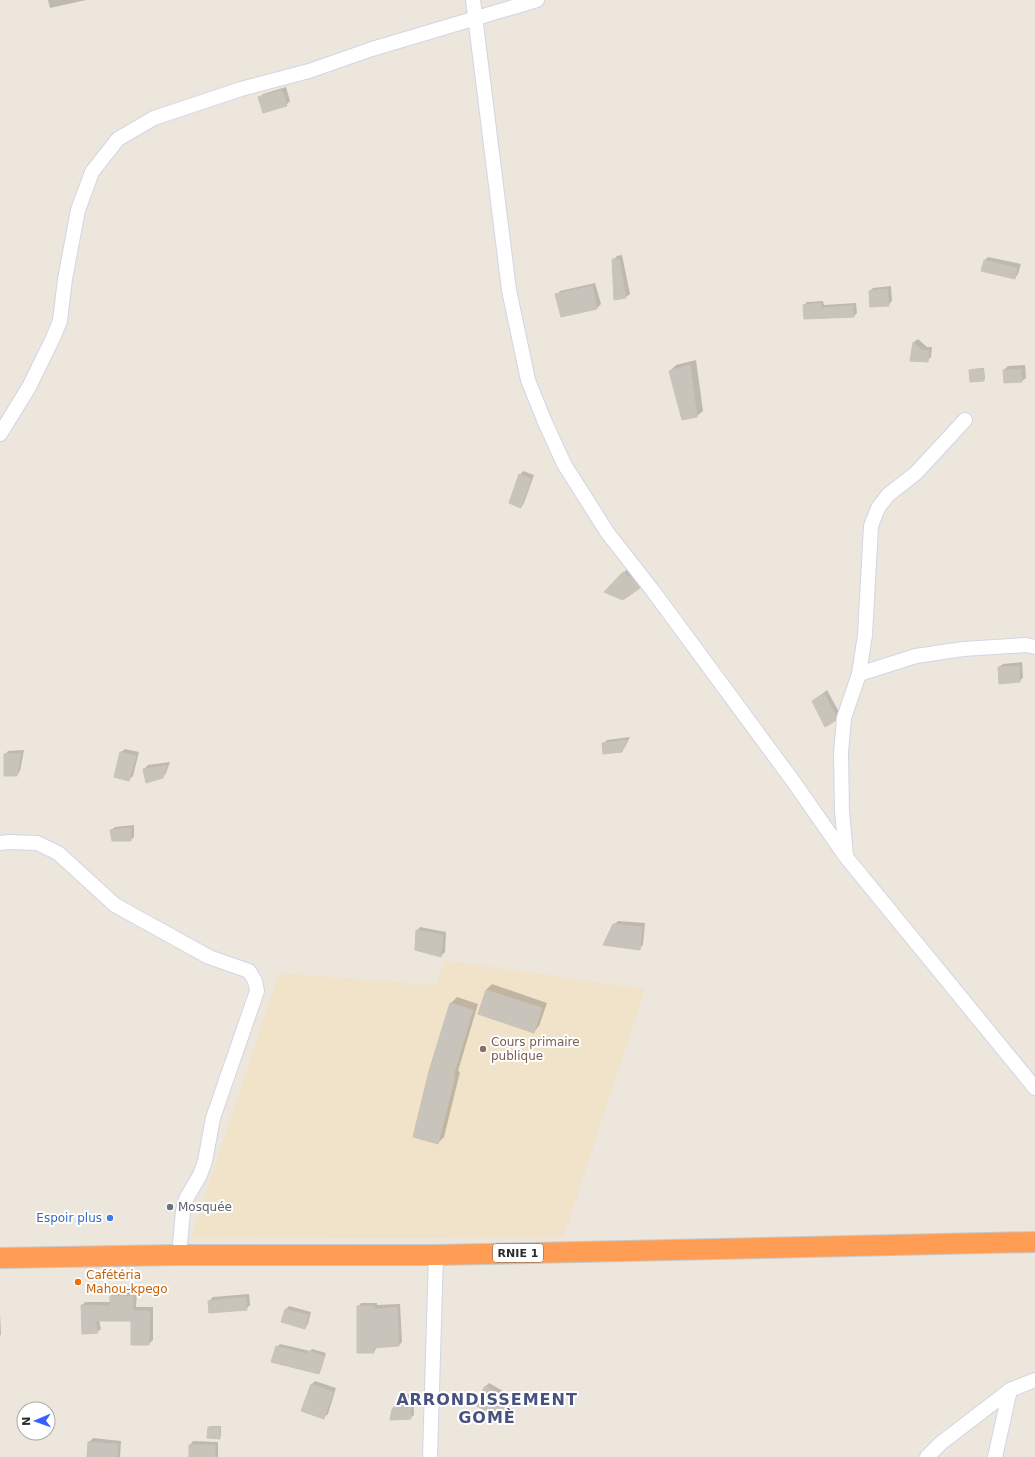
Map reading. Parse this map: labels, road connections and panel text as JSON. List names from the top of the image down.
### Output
{
  "streets": {
    "highway": ["RNIE 1"]
  },
  "districts": ["ARRONDISSEMENT GOMÈ"],
  "places": [
    "Cours primaire publique",
    "Mosquée",
    "Espoir plus",
    "Cafétéria Mahou-kpego"
  ],
  "north": "left"
}
